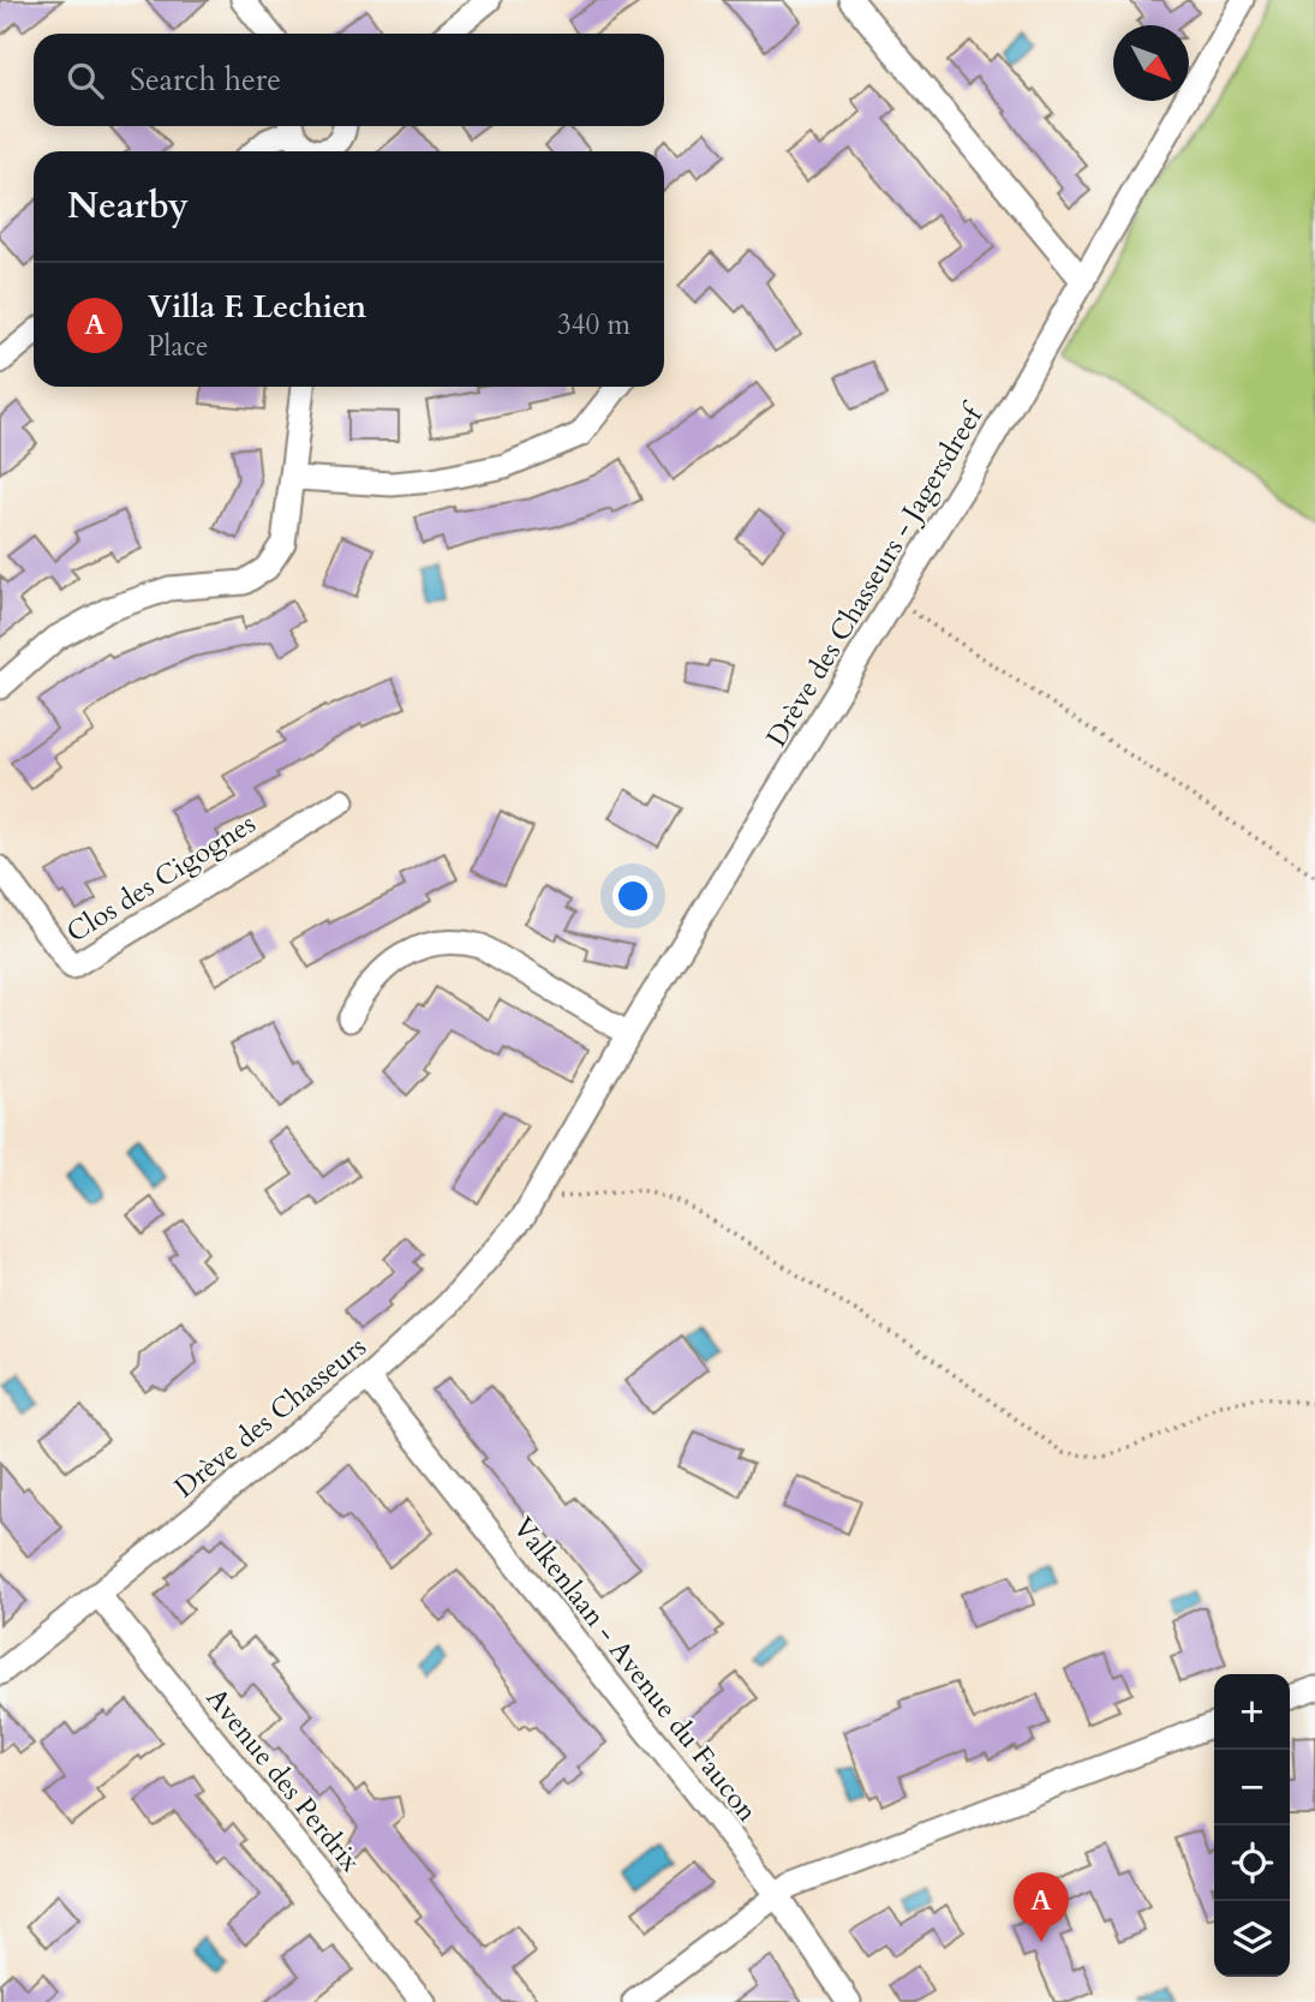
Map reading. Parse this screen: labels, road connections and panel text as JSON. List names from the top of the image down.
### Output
{
  "streets": {
    "street": [
      "Drève des Chasseurs - Jagersdreef",
      "Clos des Cigognes",
      "Drève des Chasseurs",
      "Valkenlaan - Avenue du Faucon",
      "Avenue des Perdrix"
    ]
  },
  "crossings": [
    ["Drève des Chasseurs - Jagersdreef", "Drève des Chasseurs"],
    ["Drève des Chasseurs", "Valkenlaan - Avenue du Faucon"],
    ["Drève des Chasseurs", "Avenue des Perdrix"]
  ],
  "north": "bottom right",
  "page": {
    "search": "Search here",
    "heading": "Nearby",
    "list": [
      {
        "mark": "A",
        "name": "Villa F. Lechien",
        "note": "Place",
        "value": "340 m"
      }
    ],
    "map_buttons": ["+", "−"],
    "pins": "A"
  }
}
